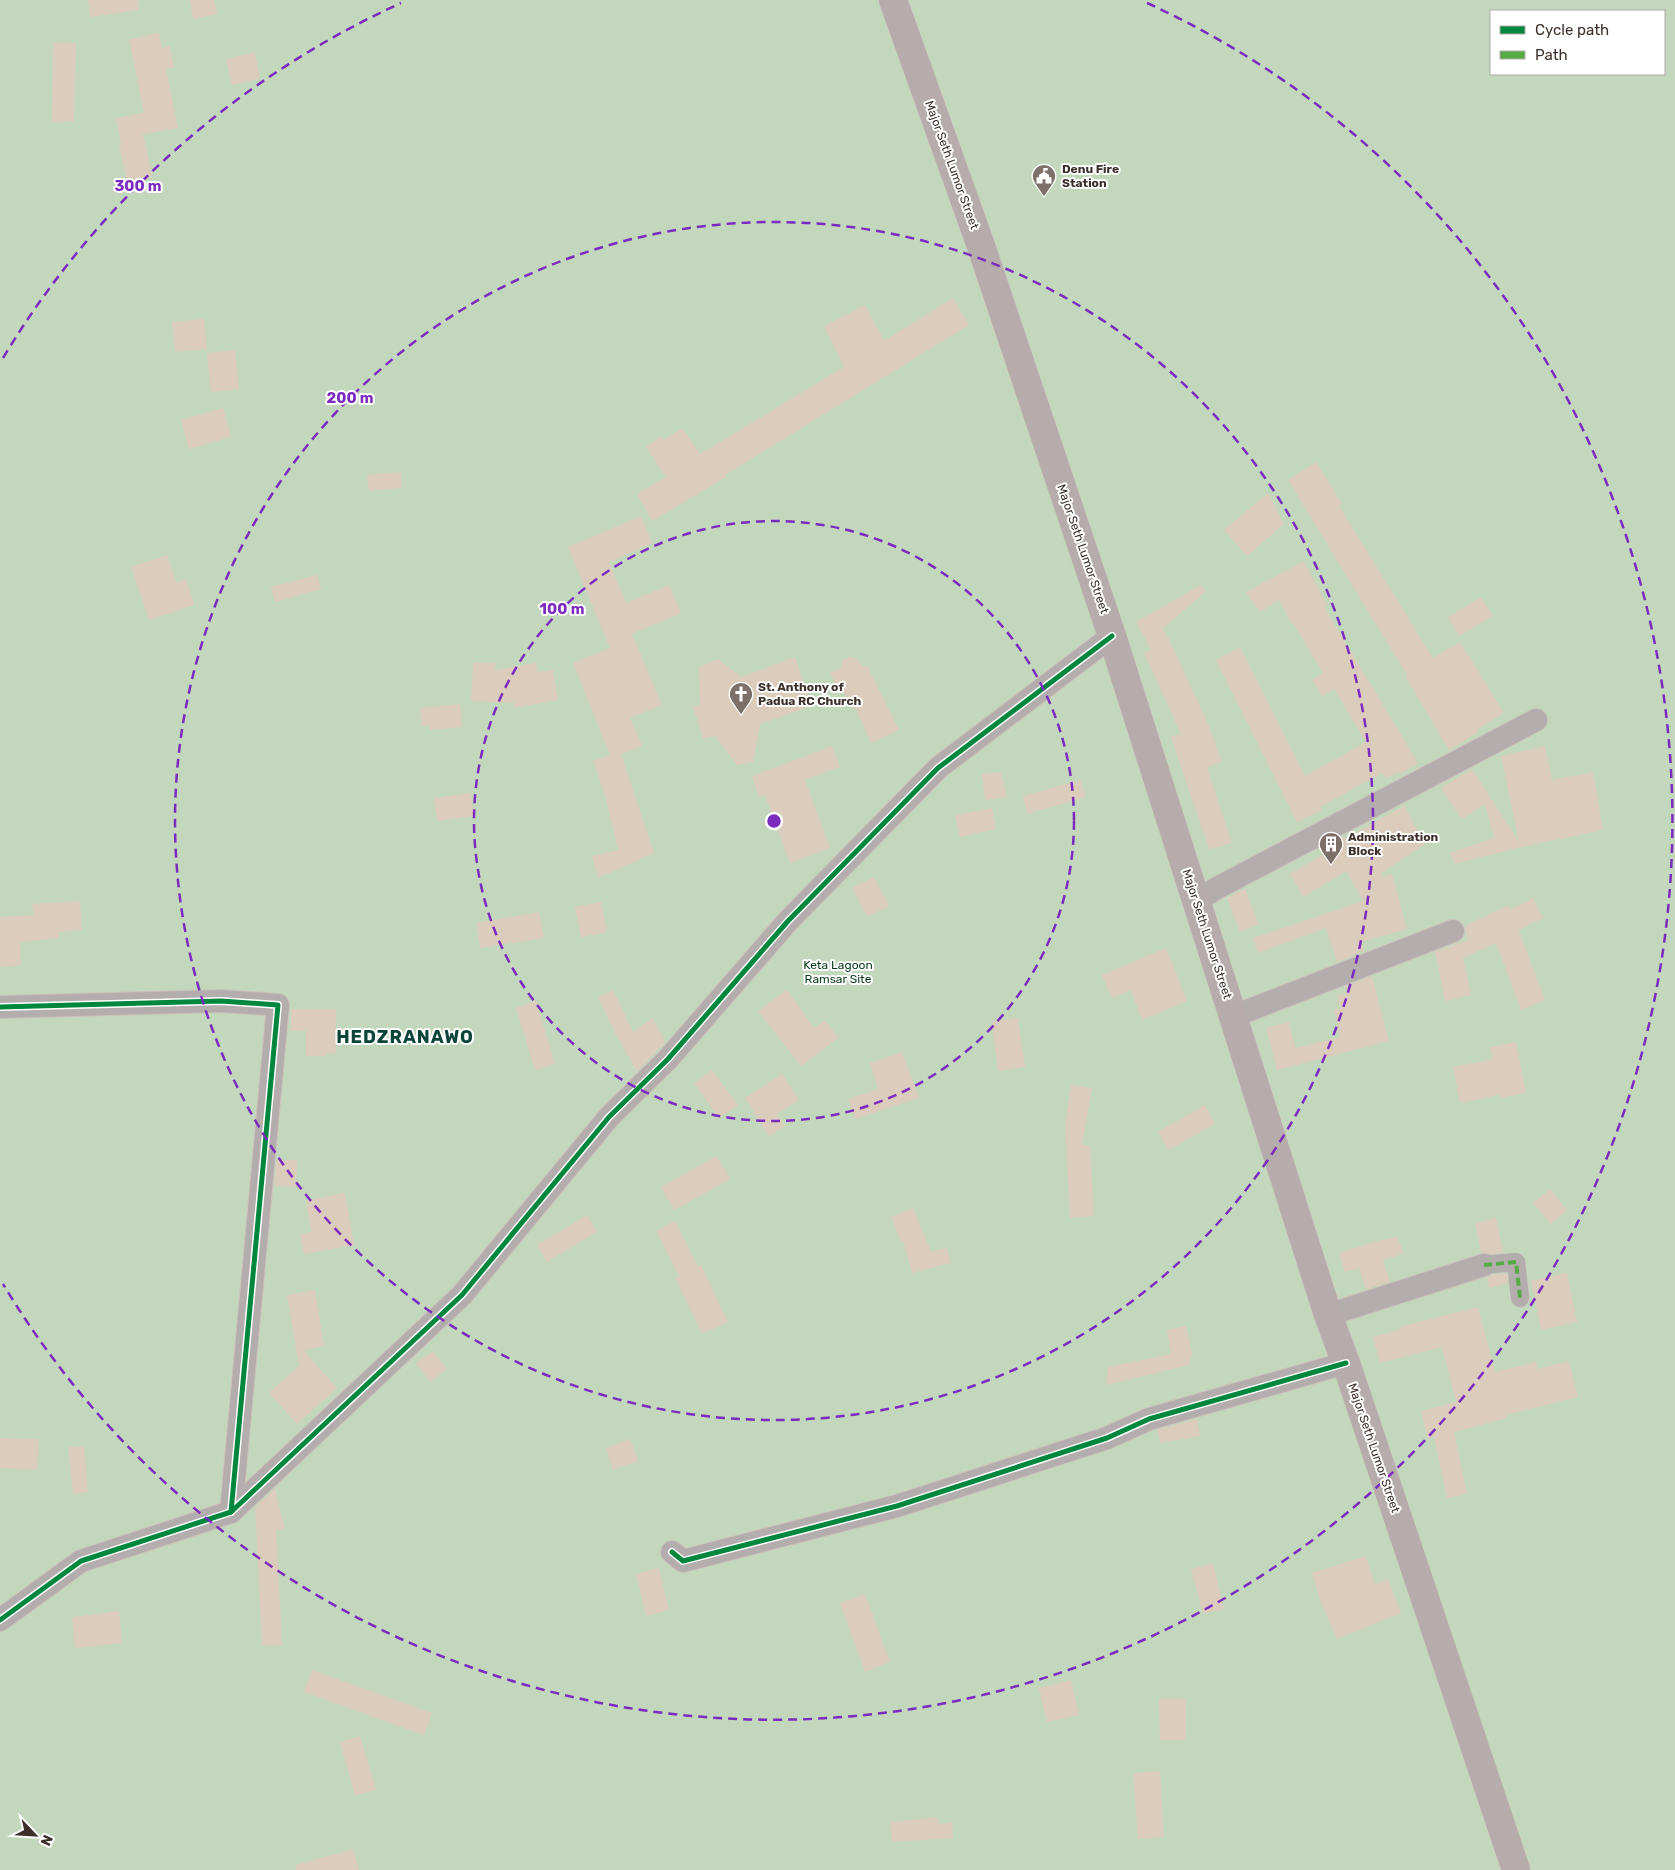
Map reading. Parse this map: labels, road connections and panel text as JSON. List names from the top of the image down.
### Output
{
  "streets": {
    "main road": ["Major Seth Lumor Street"]
  },
  "districts": ["HEDZRANAWO"],
  "parks": ["Keta Lagoon Ramsar Site"],
  "places": {
    "public building": ["Denu Fire Station"],
    "church": ["St. Anthony of Padua RC Church"],
    "building": ["Administration Block"]
  },
  "legend": ["Cycle path", "Path"],
  "north": "bottom right",
  "rings": ["300 m", "200 m", "100 m"]
}
